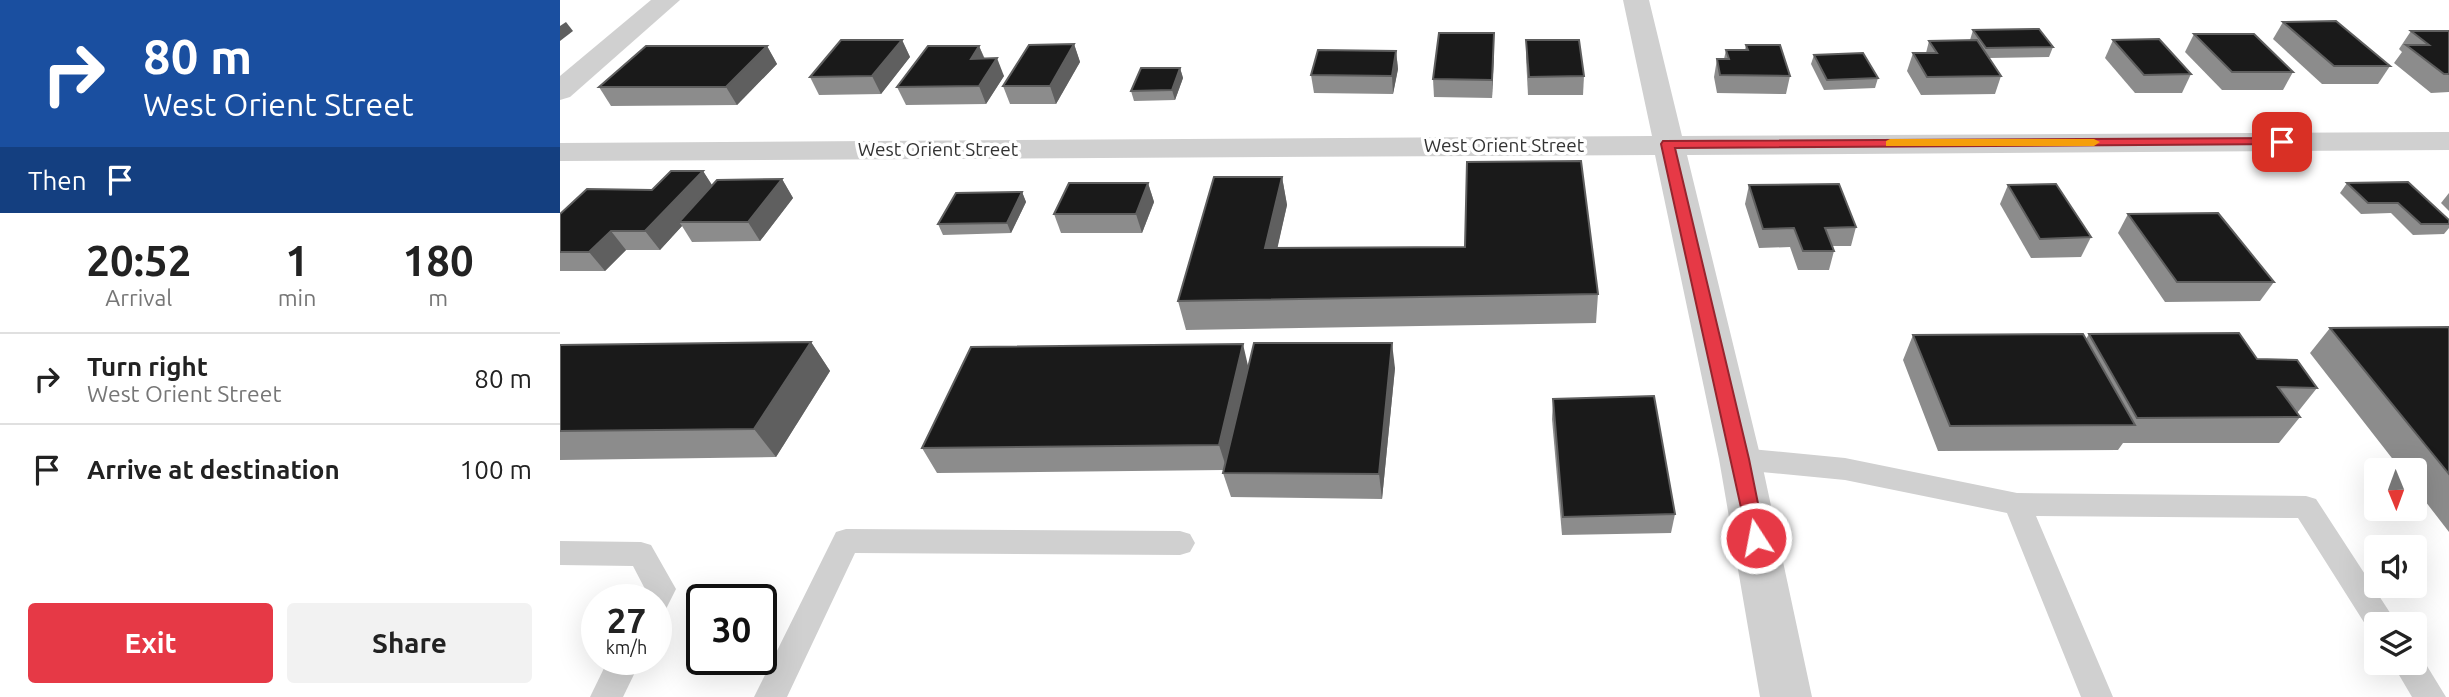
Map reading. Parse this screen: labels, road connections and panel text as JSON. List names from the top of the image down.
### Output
{
  "streets": {
    "street": ["West Orient Street"]
  },
  "north": "bottom",
  "page": {
    "turn": ["80 m", "West Orient Street"],
    "then": "Then",
    "eta": [
      "20:52",
      "Arrival",
      "1",
      "min",
      "180",
      "m"
    ],
    "list": [
      {
        "name": "Turn right",
        "note": "West Orient Street",
        "value": "80 m"
      },
      {
        "name": "Arrive at destination",
        "value": "100 m"
      }
    ],
    "speed": "27 km/h",
    "limit": "30",
    "buttons": ["Exit", "Share"]
  }
}
